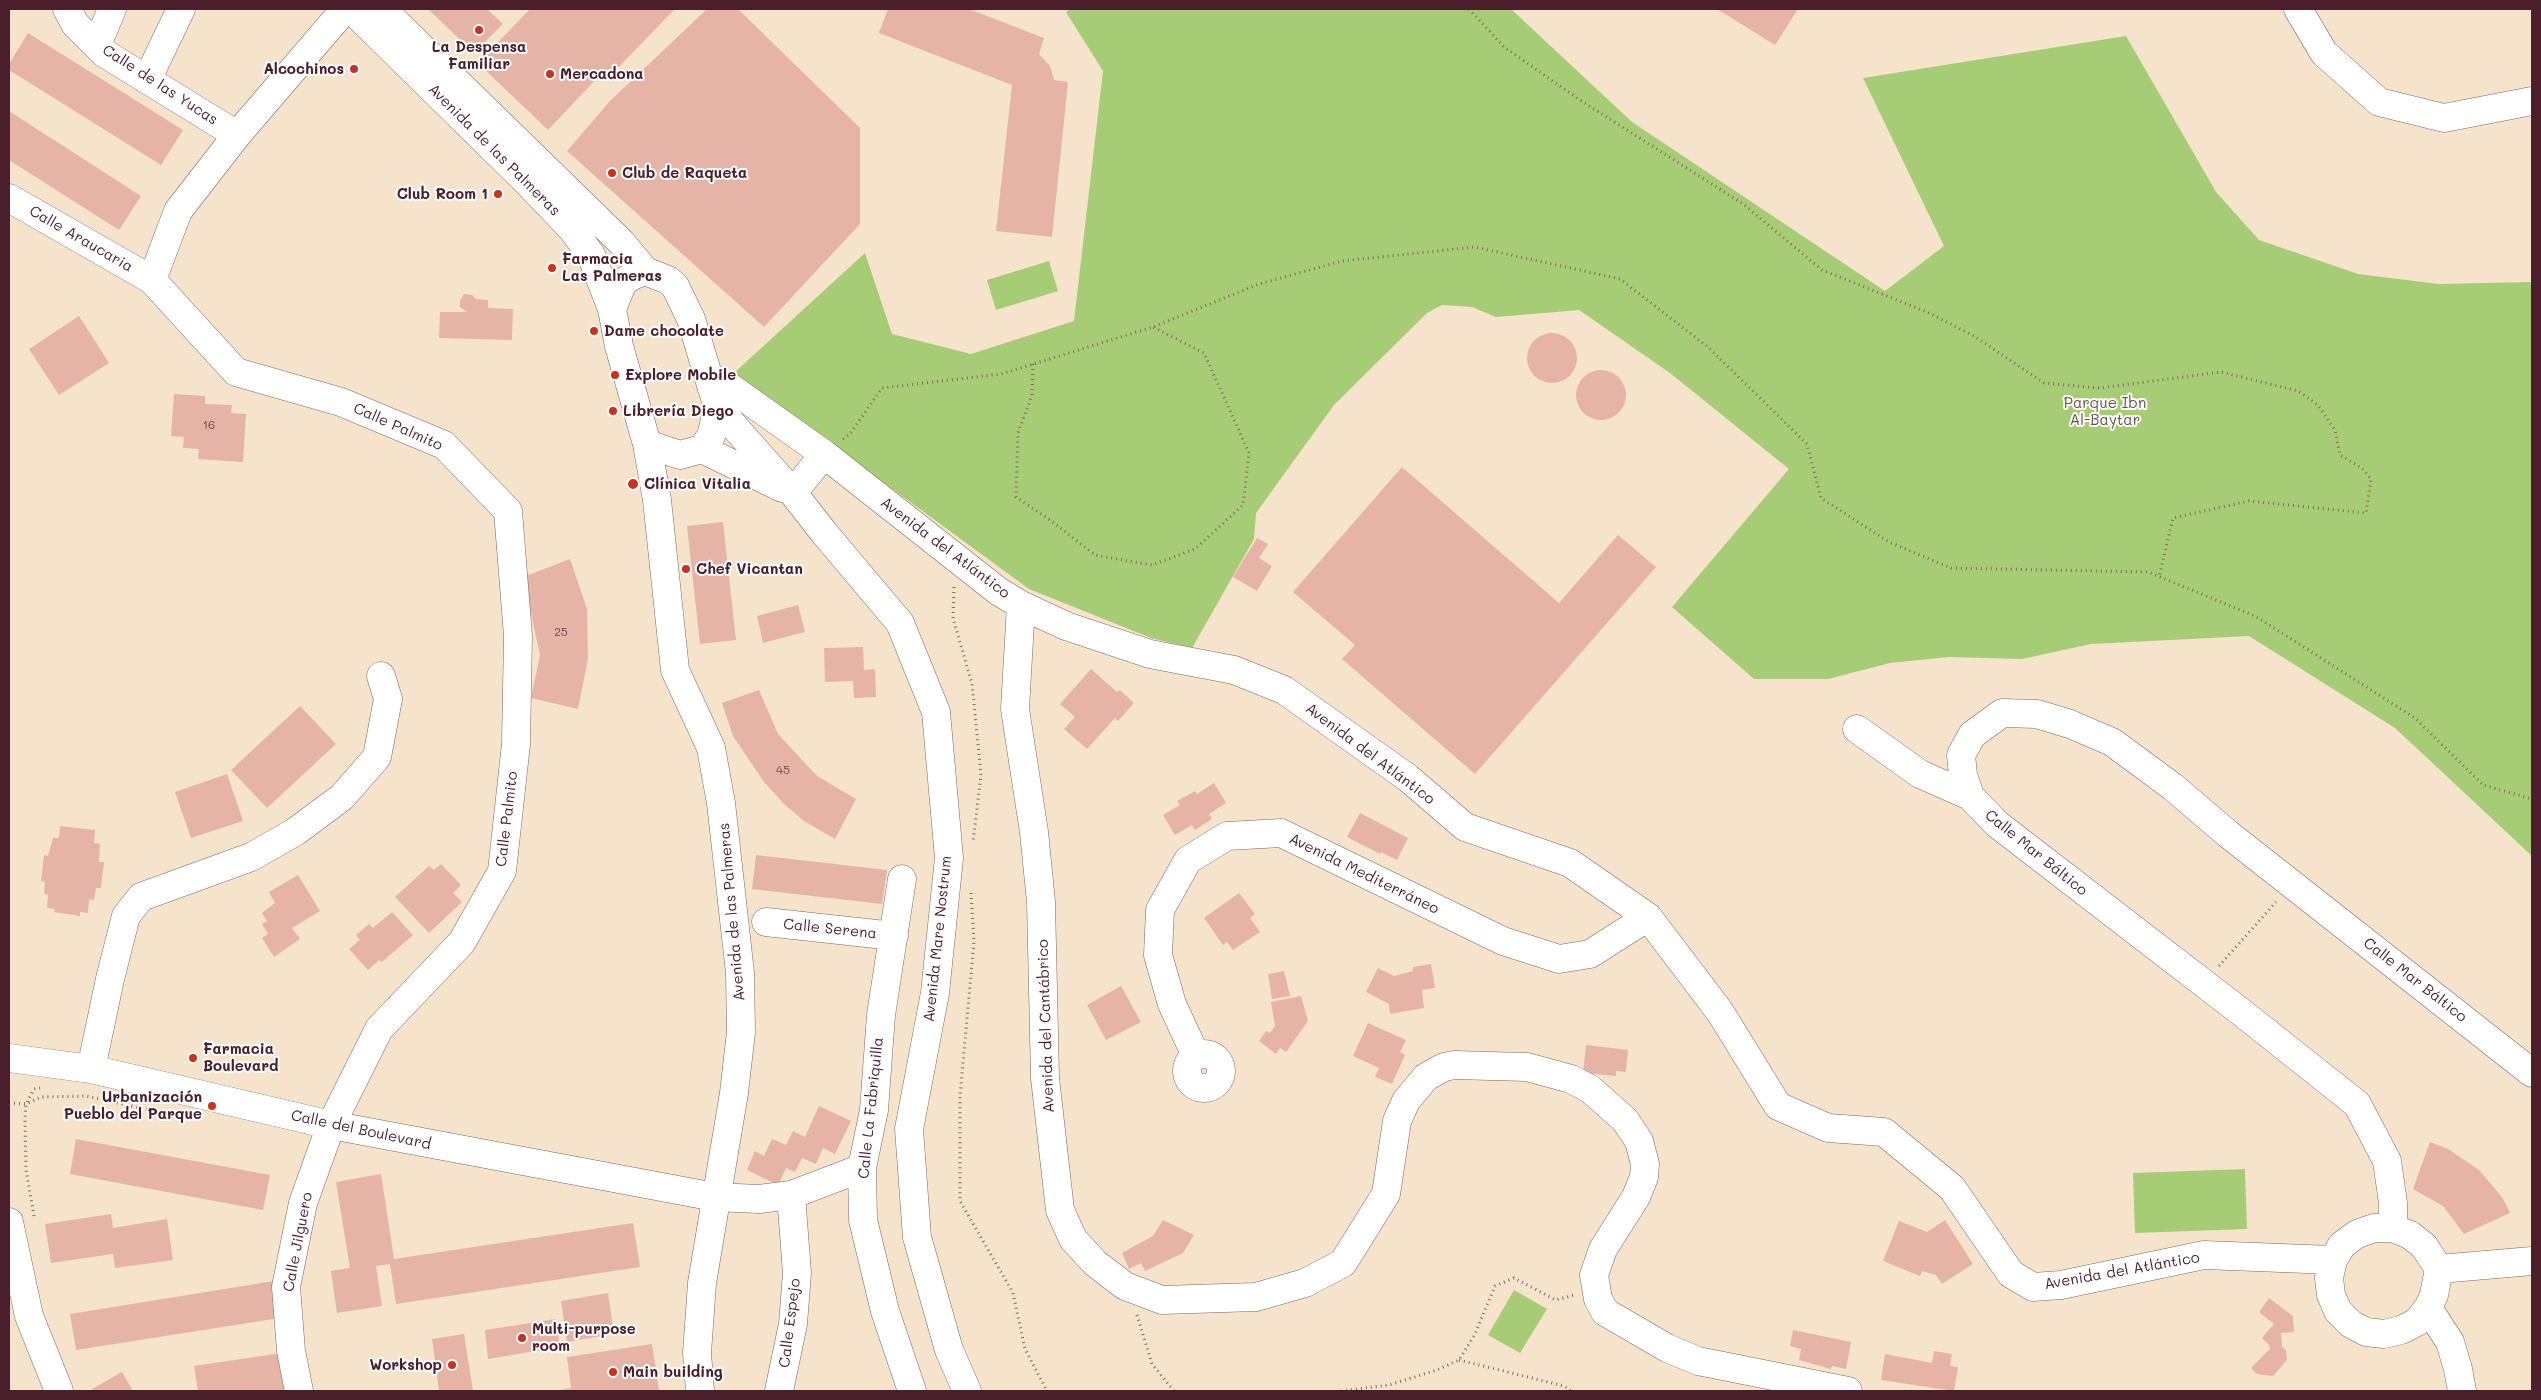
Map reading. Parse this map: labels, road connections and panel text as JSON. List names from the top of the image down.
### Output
{
  "streets": {
    "street": [
      "Calle de las Yucas",
      "Avenida de las Palmeras",
      "Calle Araucaria",
      "Calle Palmito",
      "Avenida del Atlántico",
      "Calle Mar Báltico",
      "Avenida Mediterráneo",
      "Calle Serena",
      "Avenida Mare Nostrum",
      "Avenida del Cantábrico",
      "Calle La Fabriquilla",
      "Calle del Boulevard",
      "Calle Jilguero",
      "Calle Espejo"
    ]
  },
  "crossings": [
    ["Avenida de las Palmeras", "Avenida Mare Nostrum"],
    ["Avenida de las Palmeras", "Calle del Boulevard"],
    ["Calle Araucaria", "Calle Palmito"],
    ["Calle Palmito", "Calle del Boulevard"],
    ["Calle Palmito", "Calle Jilguero"],
    ["Avenida del Atlántico", "Calle Mar Báltico"],
    ["Avenida del Atlántico", "Avenida Mediterráneo"],
    ["Avenida del Atlántico", "Avenida Mare Nostrum"],
    ["Avenida del Atlántico", "Avenida del Cantábrico"],
    ["Calle Serena", "Calle La Fabriquilla"],
    ["Calle La Fabriquilla", "Calle del Boulevard"],
    ["Calle del Boulevard", "Calle Jilguero"],
    ["Calle del Boulevard", "Calle Espejo"]
  ],
  "parks": ["Parque Ibn Al-Baytar"],
  "places": [
    "La Despensa Familiar",
    "Alcochinos",
    "Mercadona",
    "Club de Raqueta",
    "Club Room 1",
    "Farmacia Las Palmeras",
    "Dame chocolate",
    "Explore Mobile",
    "Librería Diego",
    "Clínica Vitalia",
    "Chef Vicantan",
    "Farmacia Boulevard",
    "Urbanización Pueblo del Parque",
    "Multi-purpose room",
    "Workshop",
    "Main building"
  ],
  "house_numbers": ["16", "25", "45"]
}
